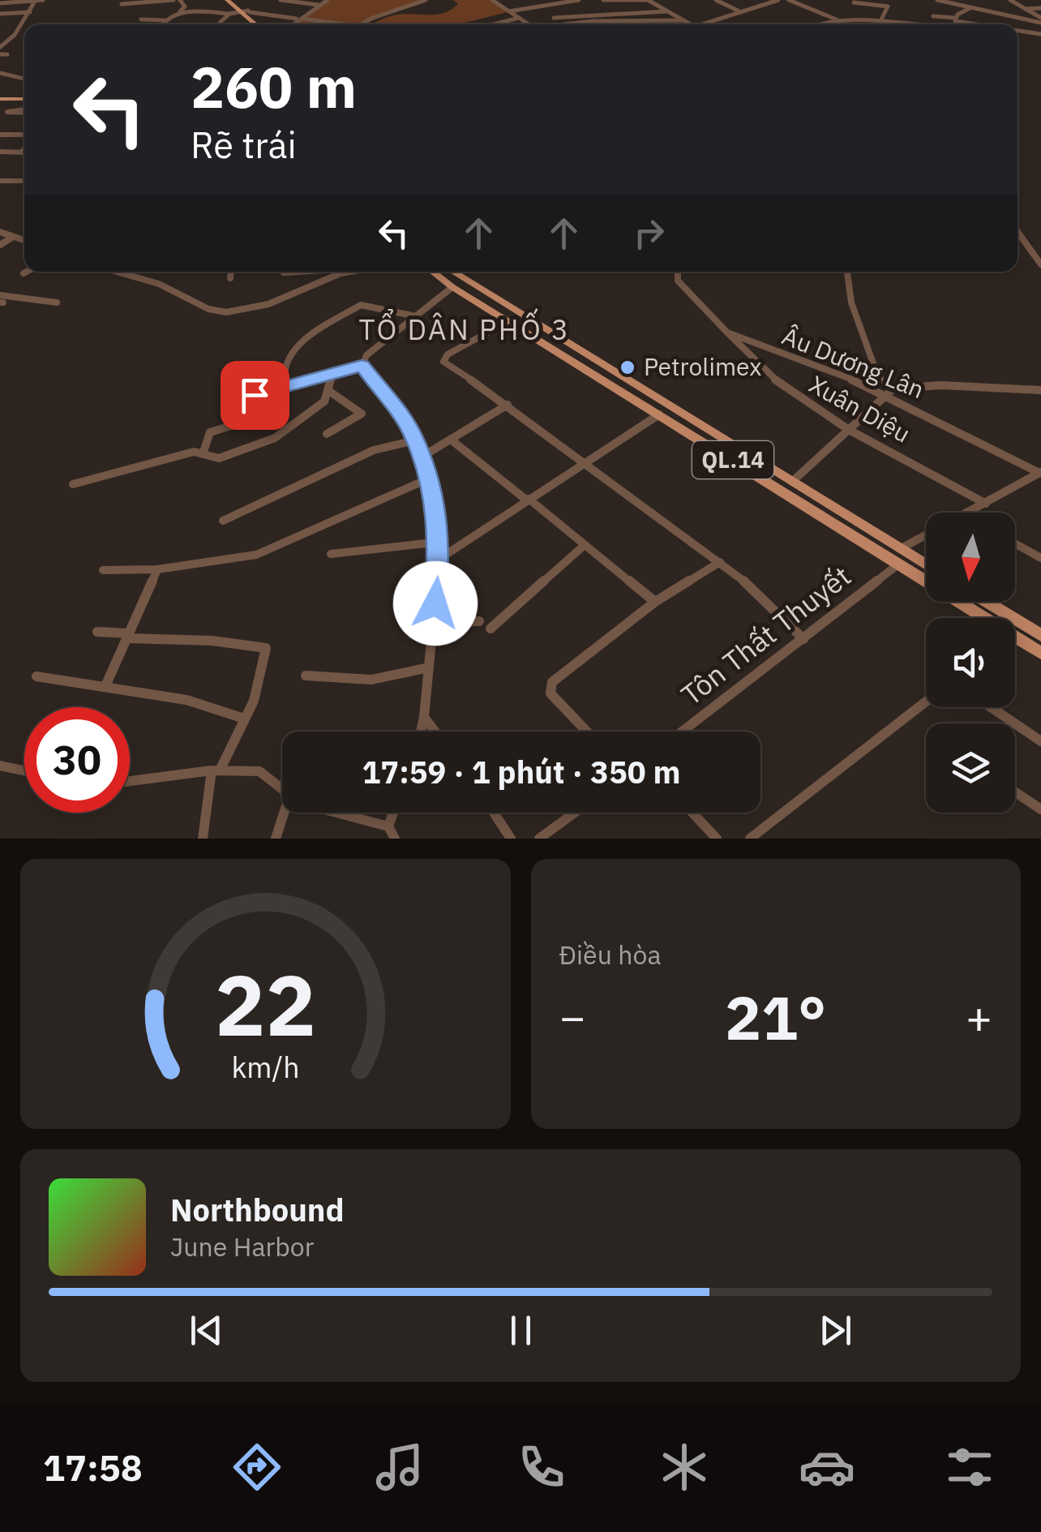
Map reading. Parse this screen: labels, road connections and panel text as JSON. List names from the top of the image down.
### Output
{
  "streets": {
    "main road": ["QL.14"],
    "street": ["Âu Dương Lân", "Xuân Diệu", "Tôn Thất Thuyết"]
  },
  "crossings": [
    ["Âu Dương Lân", "Xuân Diệu"],
    ["QL.14", "Tôn Thất Thuyết"]
  ],
  "districts": ["TỔ DÂN PHỐ 3"],
  "places": ["Petrolimex"],
  "north": "bottom",
  "page": {
    "turn": ["260 m", "Rẽ trái"],
    "limit": "30",
    "trip": "17:59 · 1 phút · 350 m",
    "tile": "Điều hòa",
    "heat": ["−", "21°", "+"],
    "song": ["Northbound", "June Harbor"],
    "tabs": "17:58",
    "gauge": ["22", "km/h"]
  }
}
